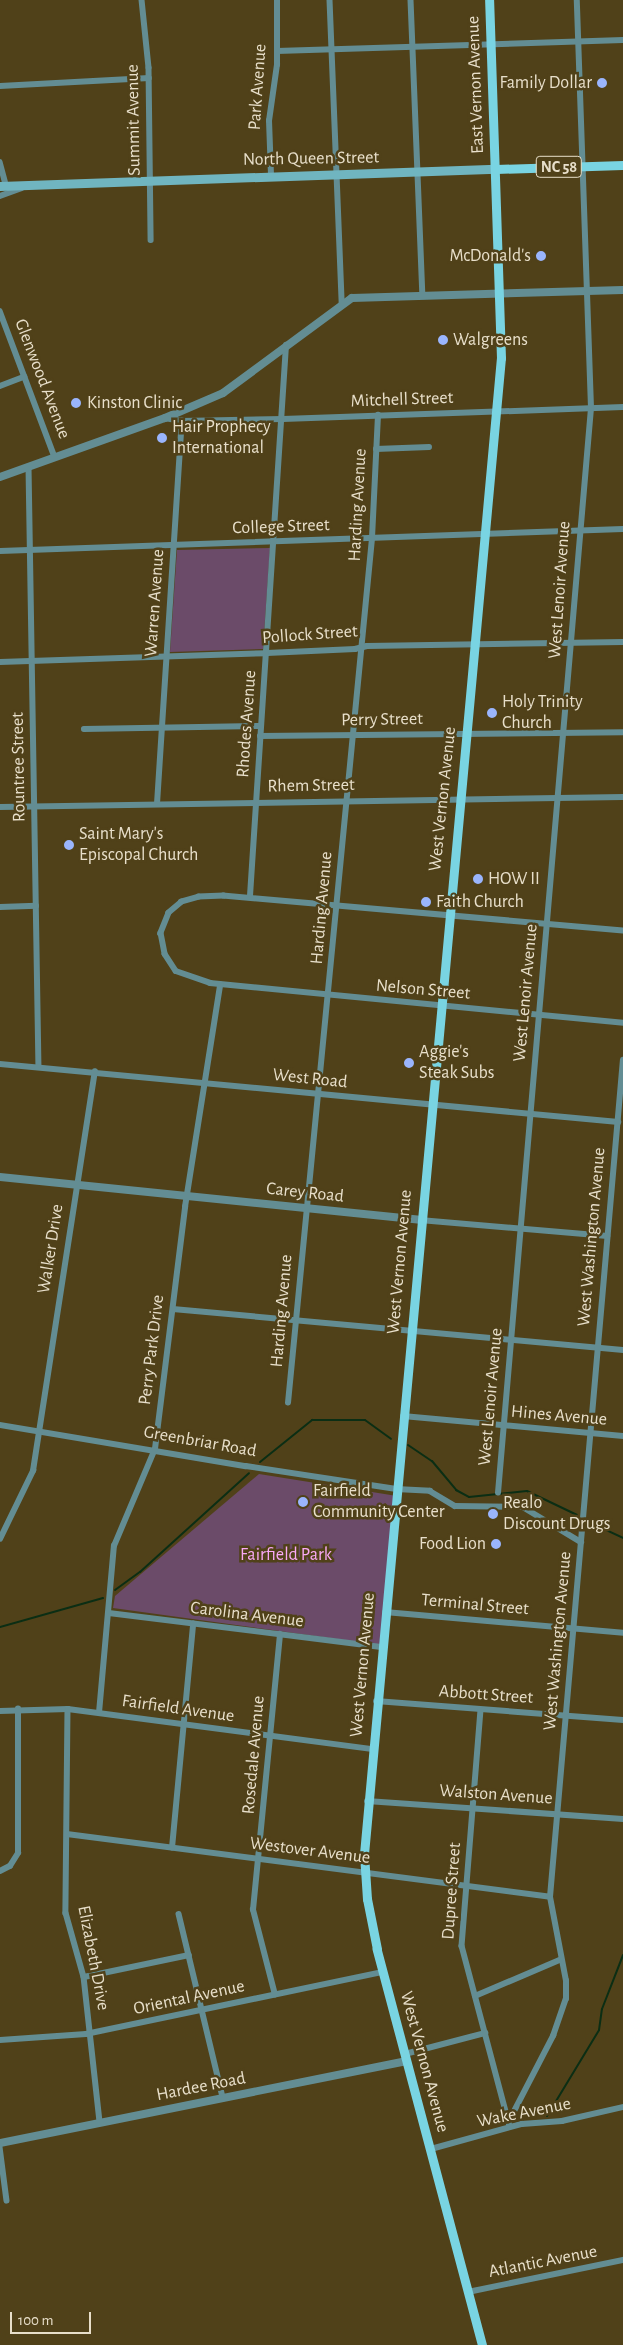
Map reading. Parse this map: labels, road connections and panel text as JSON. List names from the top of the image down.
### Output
{
  "streets": {
    "main road": [
      "East Vernon Avenue",
      "North Queen Street",
      "NC 58",
      "West Vernon Avenue"
    ],
    "street": [
      "Park Avenue",
      "Summit Avenue",
      "Glenwood Avenue",
      "Mitchell Street",
      "Harding Avenue",
      "College Street",
      "West Lenoir Avenue",
      "Warren Avenue",
      "Pollock Street",
      "Perry Street",
      "Rhodes Avenue",
      "Rountree Street",
      "Rhem Street",
      "Nelson Street",
      "West Road",
      "Carey Road",
      "West Washington Avenue",
      "Walker Drive",
      "Perry Park Drive",
      "Hines Avenue",
      "Greenbriar Road",
      "Terminal Street",
      "Carolina Avenue",
      "Abbott Street",
      "Fairfield Avenue",
      "Rosedale Avenue",
      "Walston Avenue",
      "Westover Avenue",
      "Dupree Street",
      "Elizabeth Drive",
      "Oriental Avenue",
      "Hardee Road",
      "Wake Avenue",
      "Atlantic Avenue"
    ]
  },
  "crossings": [
    ["East Vernon Avenue", "North Queen Street"],
    ["East Vernon Avenue", "West Vernon Avenue"],
    ["Park Avenue", "North Queen Street"],
    ["Summit Avenue", "North Queen Street"],
    ["North Queen Street", "West Lenoir Avenue"],
    ["North Queen Street", "West Vernon Avenue"],
    ["Mitchell Street", "Harding Avenue"],
    ["Mitchell Street", "West Lenoir Avenue"],
    ["Mitchell Street", "Warren Avenue"],
    ["Mitchell Street", "Rhodes Avenue"],
    ["Mitchell Street", "West Vernon Avenue"],
    ["Harding Avenue", "College Street"],
    ["Harding Avenue", "Pollock Street"],
    ["Harding Avenue", "Perry Street"],
    ["Harding Avenue", "Rhem Street"],
    ["Harding Avenue", "Nelson Street"],
    ["Harding Avenue", "West Road"],
    ["Harding Avenue", "Carey Road"],
    ["College Street", "West Lenoir Avenue"],
    ["College Street", "Warren Avenue"],
    ["College Street", "Rhodes Avenue"],
    ["College Street", "Rountree Street"],
    ["College Street", "West Vernon Avenue"],
    ["West Lenoir Avenue", "Pollock Street"],
    ["West Lenoir Avenue", "Perry Street"],
    ["West Lenoir Avenue", "Rhem Street"],
    ["West Lenoir Avenue", "Nelson Street"],
    ["West Lenoir Avenue", "West Road"],
    ["West Lenoir Avenue", "Carey Road"],
    ["West Lenoir Avenue", "Hines Avenue"],
    ["Warren Avenue", "Pollock Street"],
    ["Warren Avenue", "Rhem Street"],
    ["Pollock Street", "Rhodes Avenue"],
    ["Pollock Street", "Rountree Street"],
    ["Pollock Street", "West Vernon Avenue"],
    ["Perry Street", "Rhodes Avenue"],
    ["Perry Street", "West Vernon Avenue"],
    ["Rhodes Avenue", "Rhem Street"],
    ["Rhodes Avenue", "Nelson Street"],
    ["Rountree Street", "Rhem Street"],
    ["Rountree Street", "West Road"],
    ["Rhem Street", "West Vernon Avenue"],
    ["West Vernon Avenue", "Nelson Street"],
    ["West Vernon Avenue", "West Road"],
    ["West Vernon Avenue", "Carey Road"],
    ["West Vernon Avenue", "Hines Avenue"],
    ["West Vernon Avenue", "Greenbriar Road"],
    ["West Vernon Avenue", "Terminal Street"],
    ["West Vernon Avenue", "Carolina Avenue"],
    ["West Vernon Avenue", "Abbott Street"],
    ["West Vernon Avenue", "Fairfield Avenue"],
    ["West Vernon Avenue", "Walston Avenue"],
    ["West Vernon Avenue", "Westover Avenue"],
    ["West Vernon Avenue", "Oriental Avenue"],
    ["West Vernon Avenue", "Hardee Road"],
    ["West Vernon Avenue", "Wake Avenue"],
    ["West Vernon Avenue", "Atlantic Avenue"],
    ["Nelson Street", "Perry Park Drive"],
    ["West Road", "West Washington Avenue"],
    ["West Road", "Walker Drive"],
    ["West Road", "Perry Park Drive"],
    ["Carey Road", "West Washington Avenue"],
    ["Carey Road", "Walker Drive"],
    ["Carey Road", "Perry Park Drive"],
    ["West Washington Avenue", "Hines Avenue"],
    ["West Washington Avenue", "Greenbriar Road"],
    ["West Washington Avenue", "Terminal Street"],
    ["West Washington Avenue", "Abbott Street"],
    ["West Washington Avenue", "Walston Avenue"],
    ["West Washington Avenue", "Westover Avenue"],
    ["West Washington Avenue", "Dupree Street"],
    ["Walker Drive", "Greenbriar Road"],
    ["Perry Park Drive", "Greenbriar Road"],
    ["Perry Park Drive", "Carolina Avenue"],
    ["Perry Park Drive", "Fairfield Avenue"],
    ["Carolina Avenue", "Rosedale Avenue"],
    ["Abbott Street", "Dupree Street"],
    ["Fairfield Avenue", "Rosedale Avenue"],
    ["Fairfield Avenue", "Elizabeth Drive"],
    ["Rosedale Avenue", "Westover Avenue"],
    ["Rosedale Avenue", "Oriental Avenue"],
    ["Walston Avenue", "Dupree Street"],
    ["Westover Avenue", "Dupree Street"],
    ["Westover Avenue", "Elizabeth Drive"],
    ["Dupree Street", "Hardee Road"],
    ["Dupree Street", "Wake Avenue"],
    ["Elizabeth Drive", "Oriental Avenue"],
    ["Elizabeth Drive", "Hardee Road"]
  ],
  "parks": ["Fairfield Park"],
  "places": [
    "Family Dollar",
    "McDonald's",
    "Walgreens",
    "Kinston Clinic",
    "Hair Prophecy International",
    "Holy Trinity Church",
    "Saint Mary's Episcopal Church",
    "HOW II",
    "Faith Church",
    "Aggie's Steak Subs",
    "Fairfield Community Center",
    "Realo Discount Drugs",
    "Food Lion"
  ],
  "scale_bar": "100 m"
}
